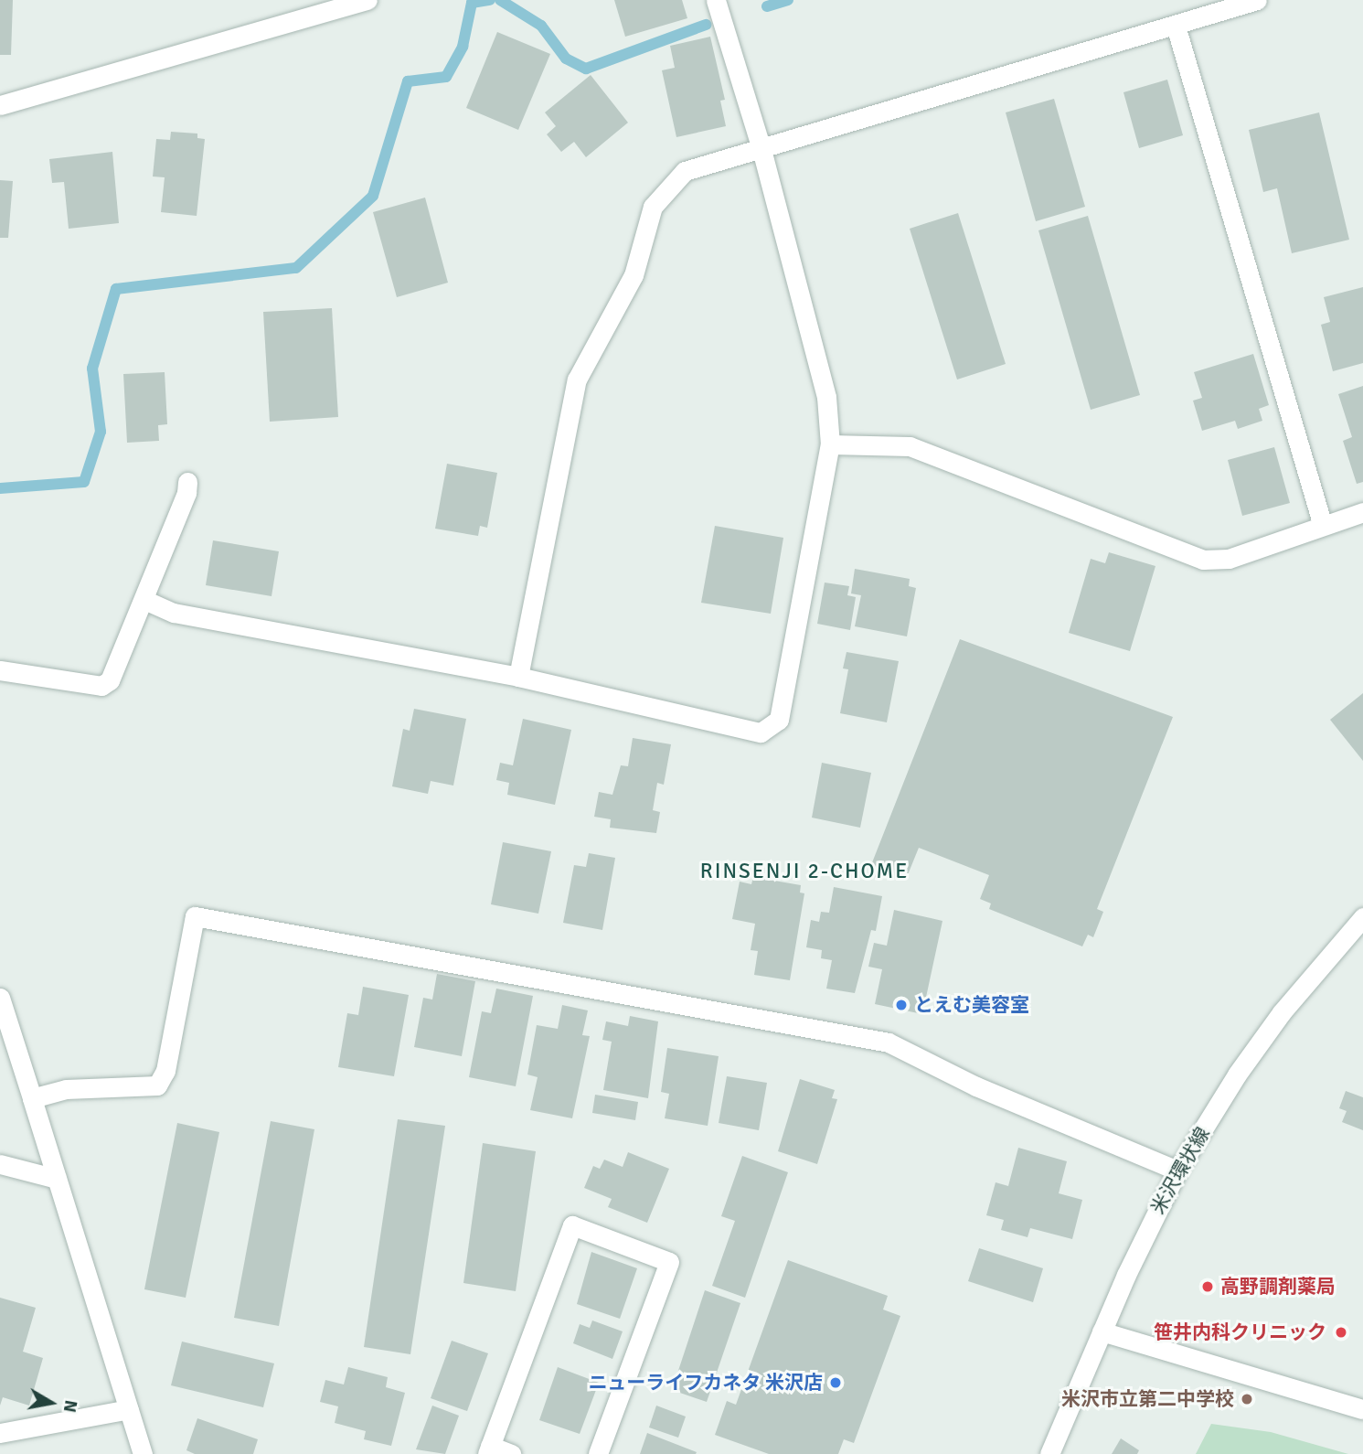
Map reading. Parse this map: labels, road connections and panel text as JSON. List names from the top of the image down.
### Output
{
  "streets": {
    "street": ["米沢環状線"]
  },
  "districts": ["RINSENJI 2-CHOME"],
  "places": [
    "とえむ美容室",
    "高野調剤薬局",
    "笹井内科クリニック",
    "ニューライフカネタ 米沢店",
    "米沢市立第二中学校"
  ],
  "north": "right"
}
